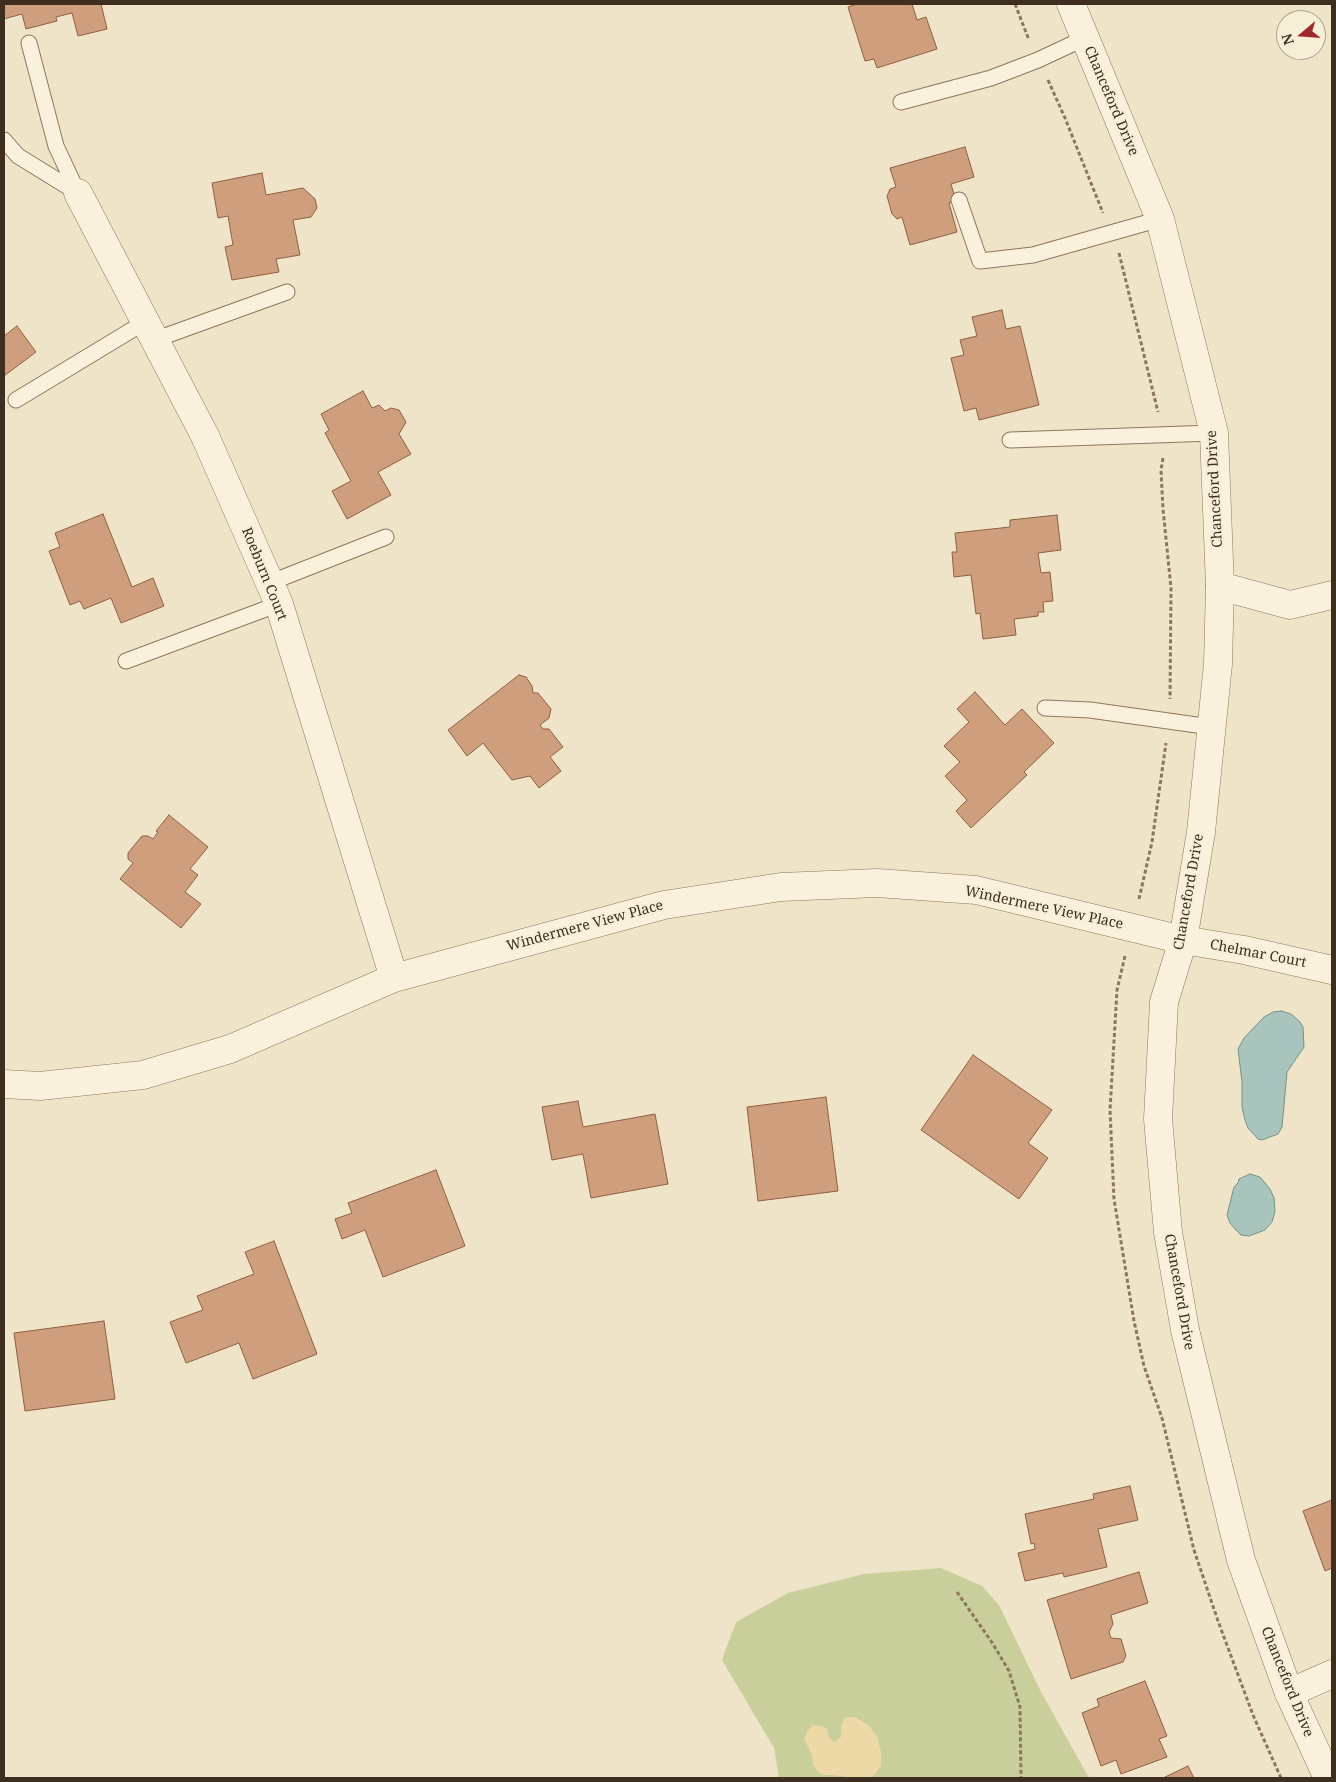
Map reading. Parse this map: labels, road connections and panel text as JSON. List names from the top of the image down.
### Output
{
  "streets": {
    "street": [
      "Chanceford Drive",
      "Roeburn Court",
      "Windermere View Place",
      "Chelmar Court"
    ]
  },
  "crossings": [
    ["Chanceford Drive", "Windermere View Place"],
    ["Chanceford Drive", "Chelmar Court"],
    ["Roeburn Court", "Windermere View Place"],
    ["Windermere View Place", "Chelmar Court"]
  ],
  "north": "left"
}
